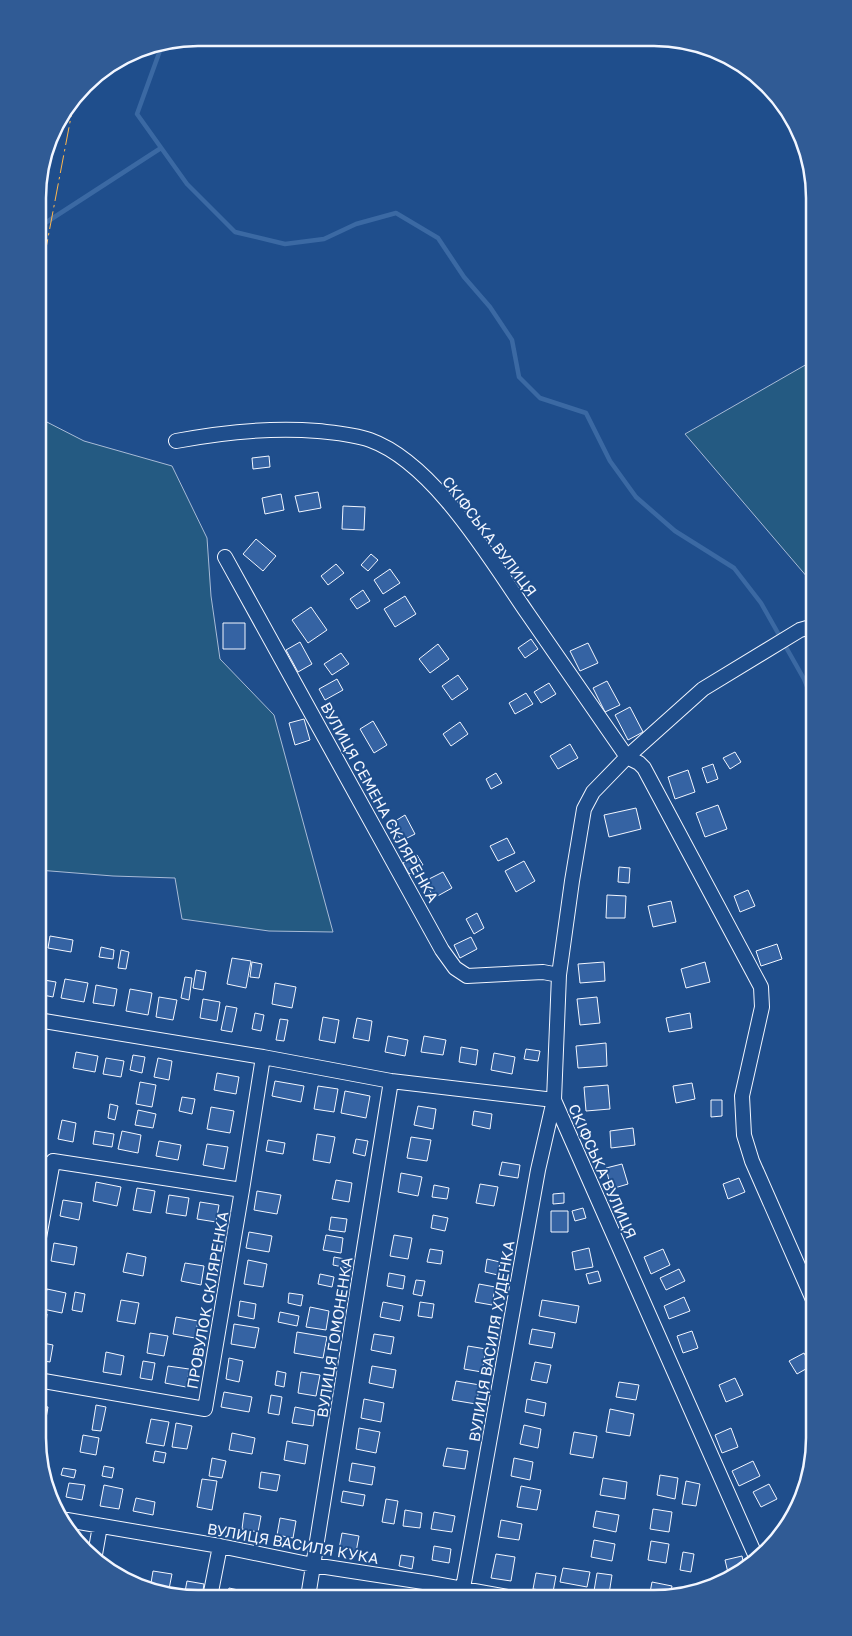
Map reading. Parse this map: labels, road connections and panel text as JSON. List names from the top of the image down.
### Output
{
  "streets": {
    "street": [
      "СКІФСЬКА ВУЛИЦЯ",
      "ВУЛИЦЯ СЕМЕНА СКЛЯРЕНКА",
      "ПРОВУЛОК СКЛЯРЕНКА",
      "ВУЛИЦЯ ГОМОНЕНКА",
      "ВУЛИЦЯ ВАСИЛЯ ХУДЕНКА",
      "ВУЛИЦЯ ВАСИЛЯ КУКА"
    ]
  },
  "crossings": [
    ["СКІФСЬКА ВУЛИЦЯ", "ВУЛИЦЯ СЕМЕНА СКЛЯРЕНКА"],
    ["СКІФСЬКА ВУЛИЦЯ", "ВУЛИЦЯ ВАСИЛЯ ХУДЕНКА"],
    ["ВУЛИЦЯ ГОМОНЕНКА", "ВУЛИЦЯ ВАСИЛЯ КУКА"],
    ["ВУЛИЦЯ ВАСИЛЯ ХУДЕНКА", "ВУЛИЦЯ ВАСИЛЯ КУКА"]
  ]
}
